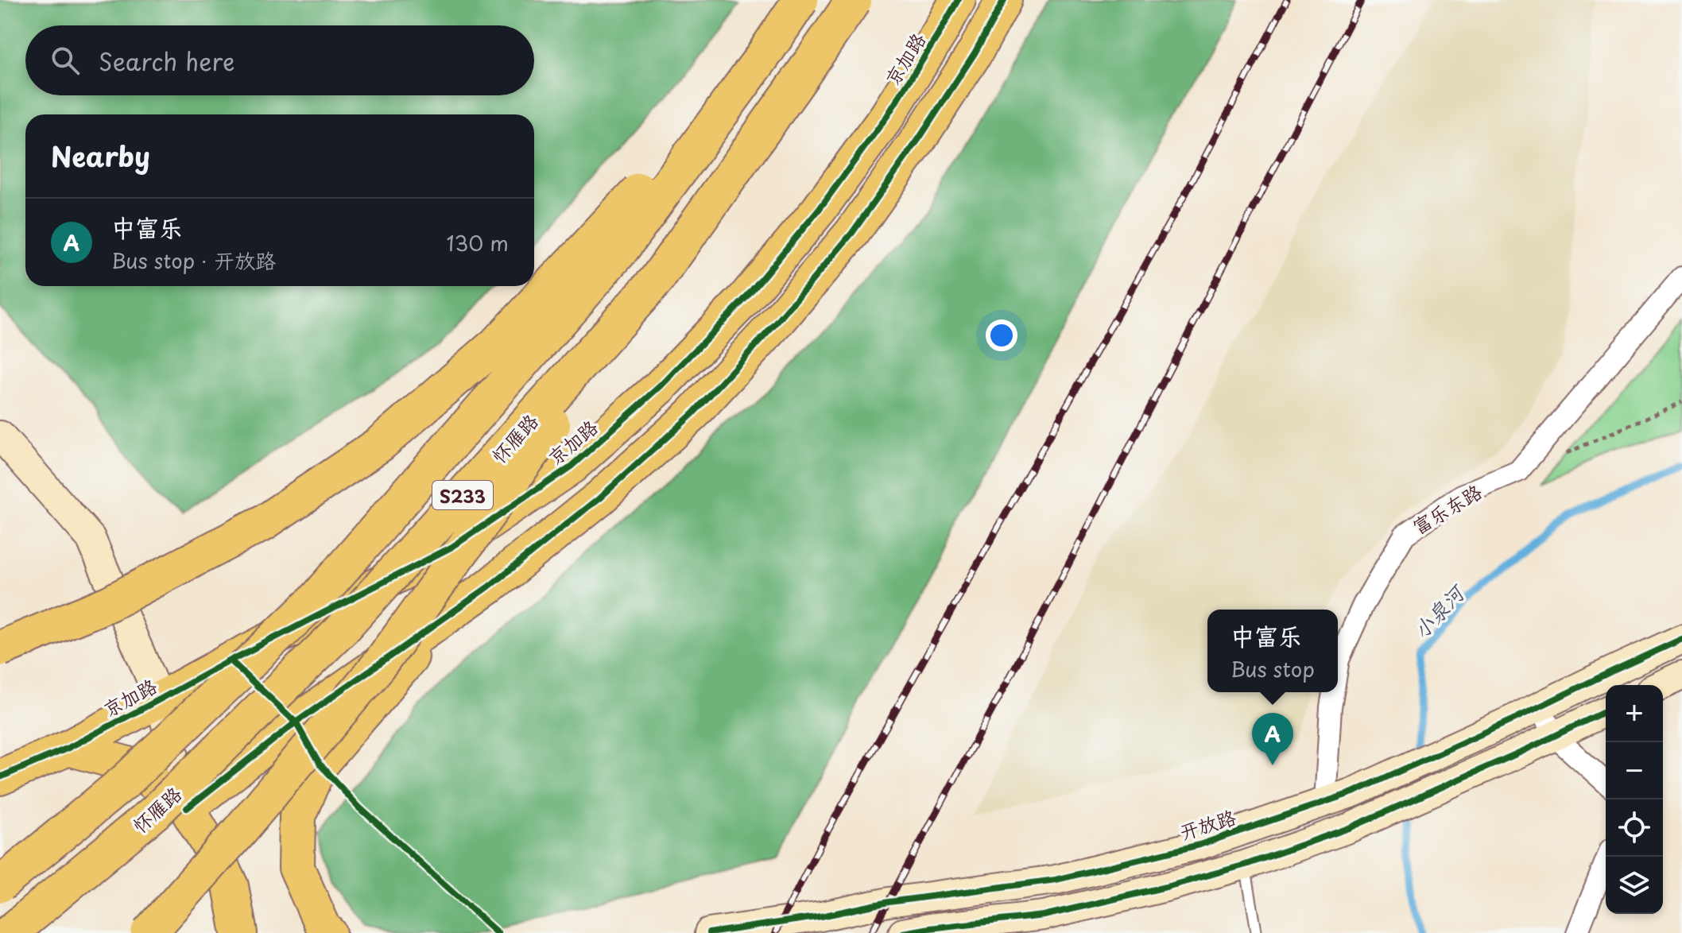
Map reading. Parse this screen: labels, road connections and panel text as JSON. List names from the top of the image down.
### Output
{
  "streets": {
    "highway": ["京加路", "怀雁路", "S233"],
    "main road": ["开放路"],
    "street": ["富乐东路"]
  },
  "crossings": [
    ["富乐东路", "开放路"]
  ],
  "water": ["小泉河"],
  "page": {
    "search": "Search here",
    "heading": "Nearby",
    "list": [
      {
        "mark": "A",
        "name": "中富乐",
        "note": "Bus stop · 开放路",
        "value": "130 m"
      }
    ],
    "popup": ["中富乐", "Bus stop"],
    "map_buttons": ["+", "−"],
    "pins": "A"
  }
}
